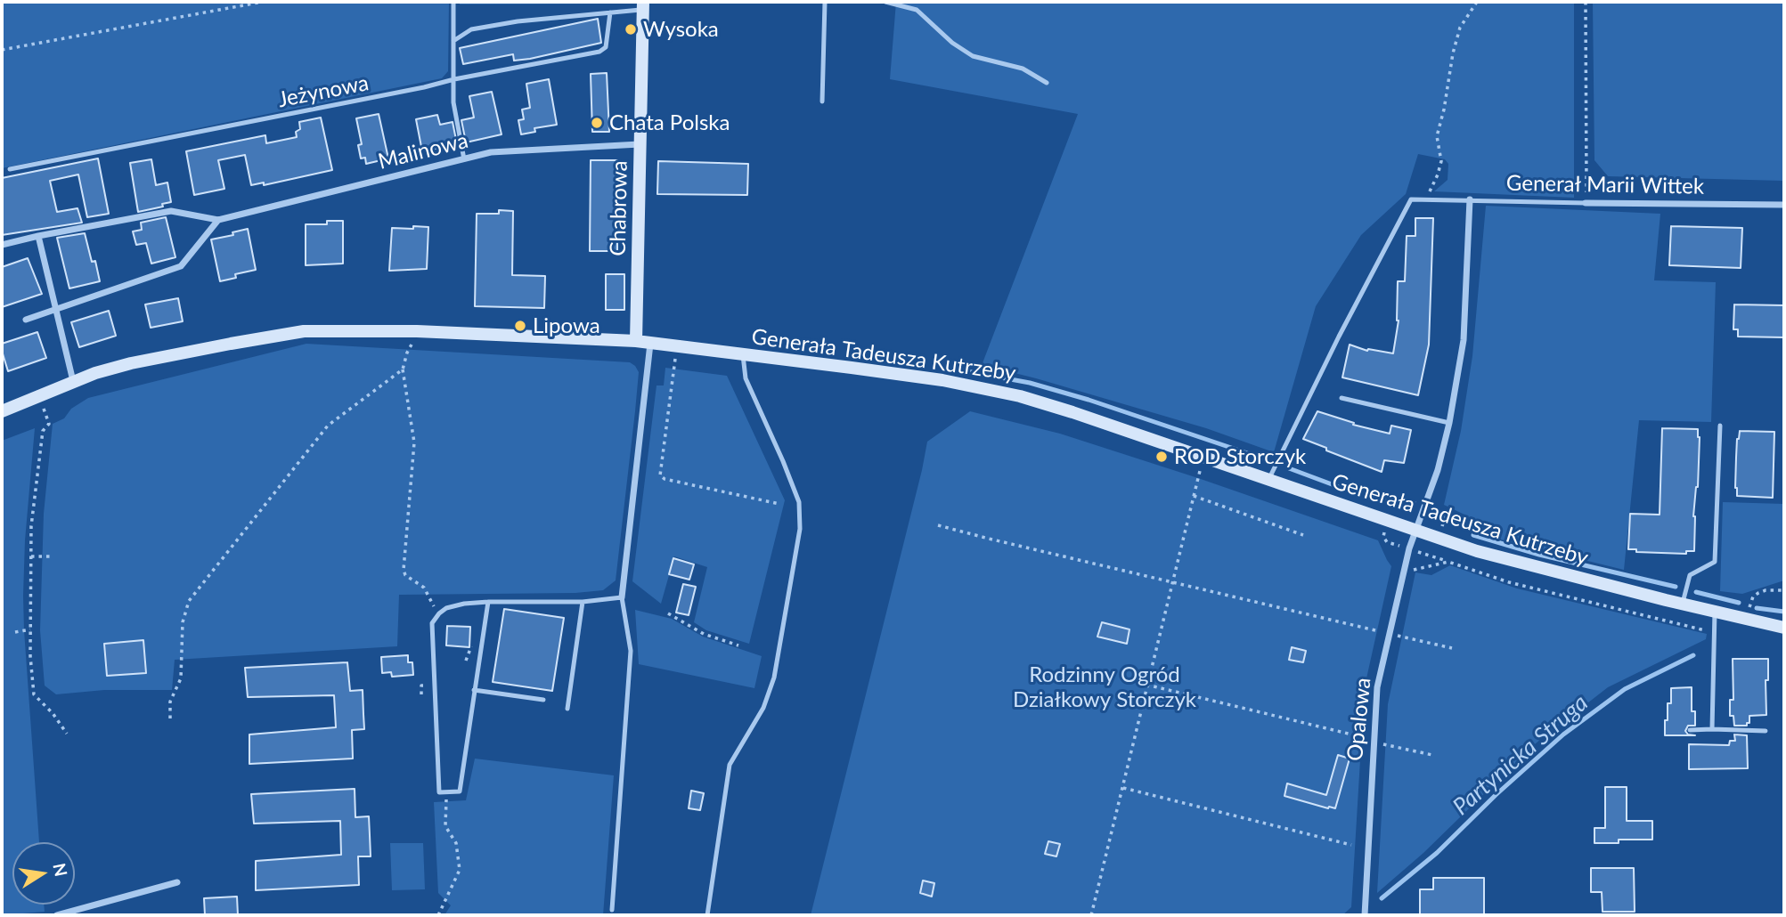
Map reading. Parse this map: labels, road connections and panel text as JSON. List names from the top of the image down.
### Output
{
  "streets": {
    "street": [
      "Malinowa",
      "Generał Marii Wittek",
      "Chabrowa",
      "Generała Tadeusza Kutrzeby",
      "Opalowa"
    ],
    "lane": ["Jeżynowa"]
  },
  "crossings": [
    ["Malinowa", "Chabrowa"],
    ["Generał Marii Wittek", "Opalowa"],
    ["Generała Tadeusza Kutrzeby", "Opalowa"]
  ],
  "water": ["Partynicka Struga"],
  "parks": ["Rodzinny Ogród Działkowy Storczyk"],
  "places": [
    "Wysoka",
    "Chata Polska",
    "Lipowa",
    "ROD Storczyk"
  ],
  "north": "right"
}
